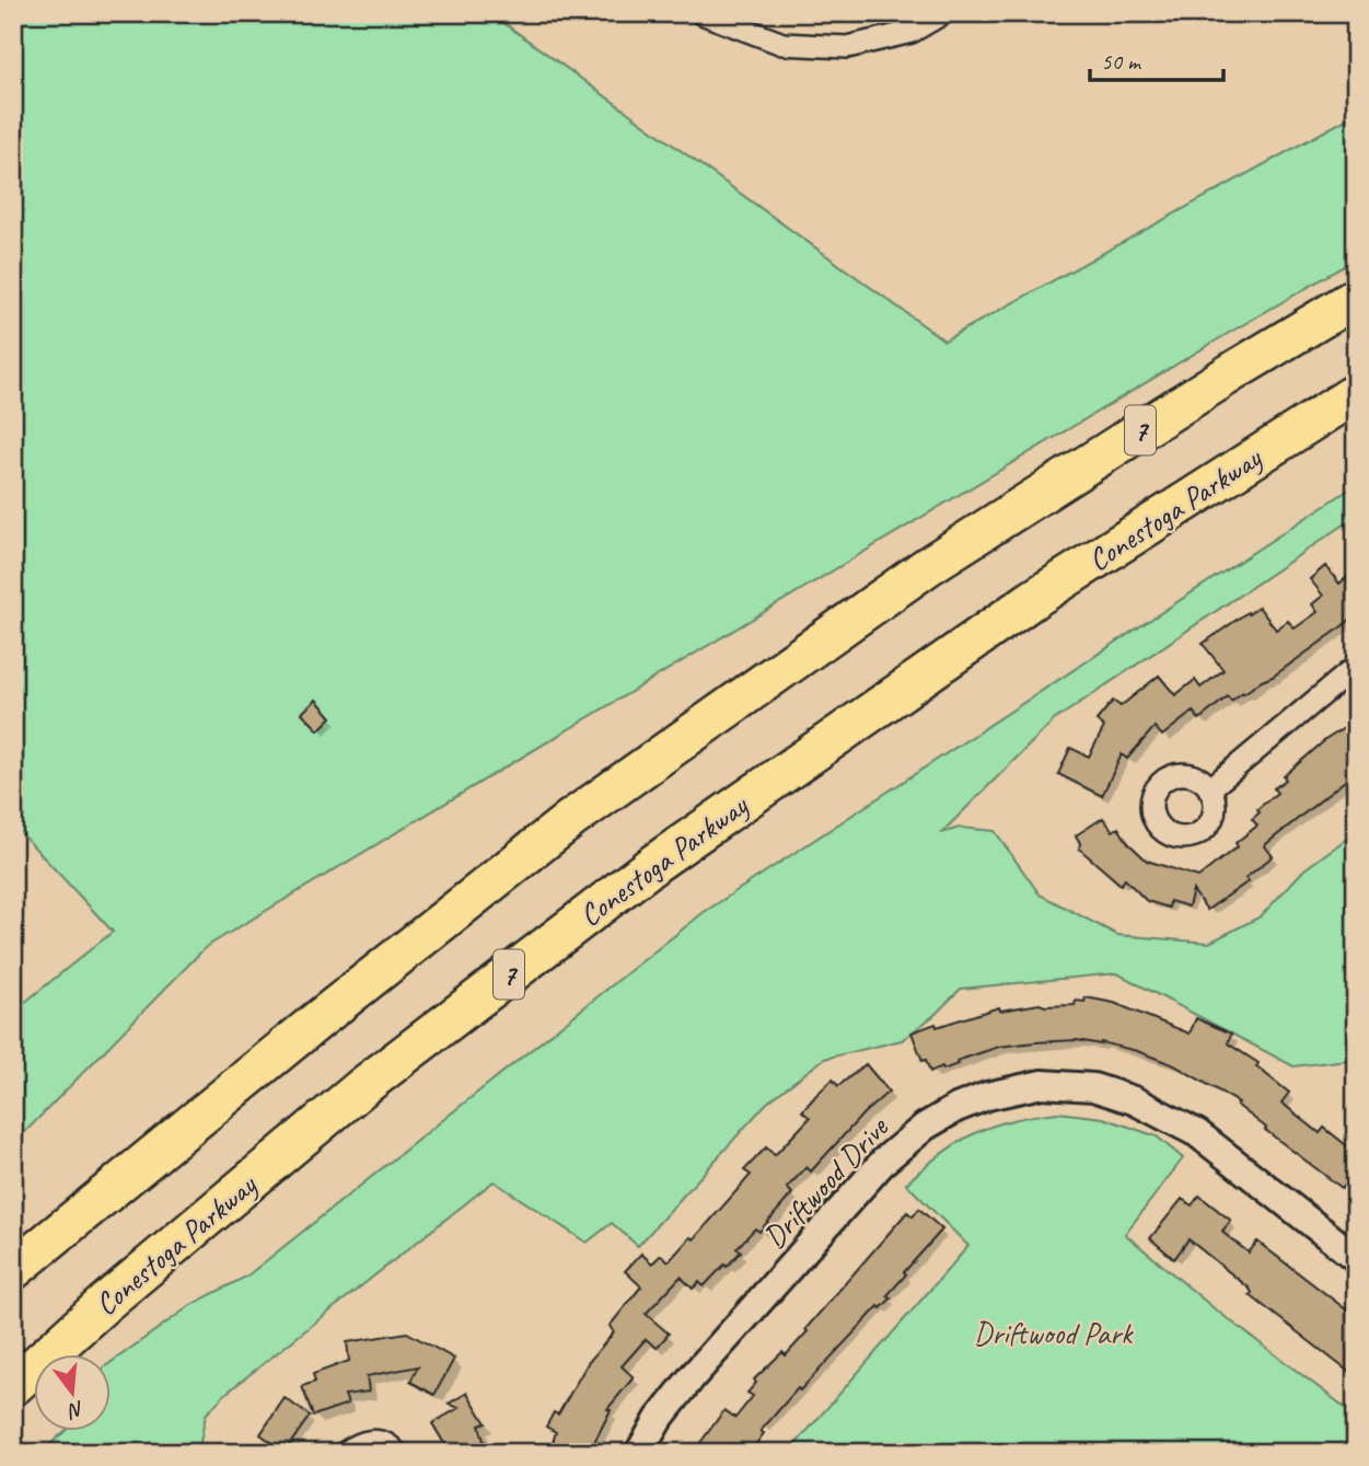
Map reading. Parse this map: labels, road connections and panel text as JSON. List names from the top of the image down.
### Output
{
  "streets": {
    "highway": ["7", "Conestoga Parkway"],
    "street": ["Driftwood Drive"]
  },
  "parks": ["Driftwood Park"],
  "scale_bar": "50 m",
  "north": "bottom"
}
